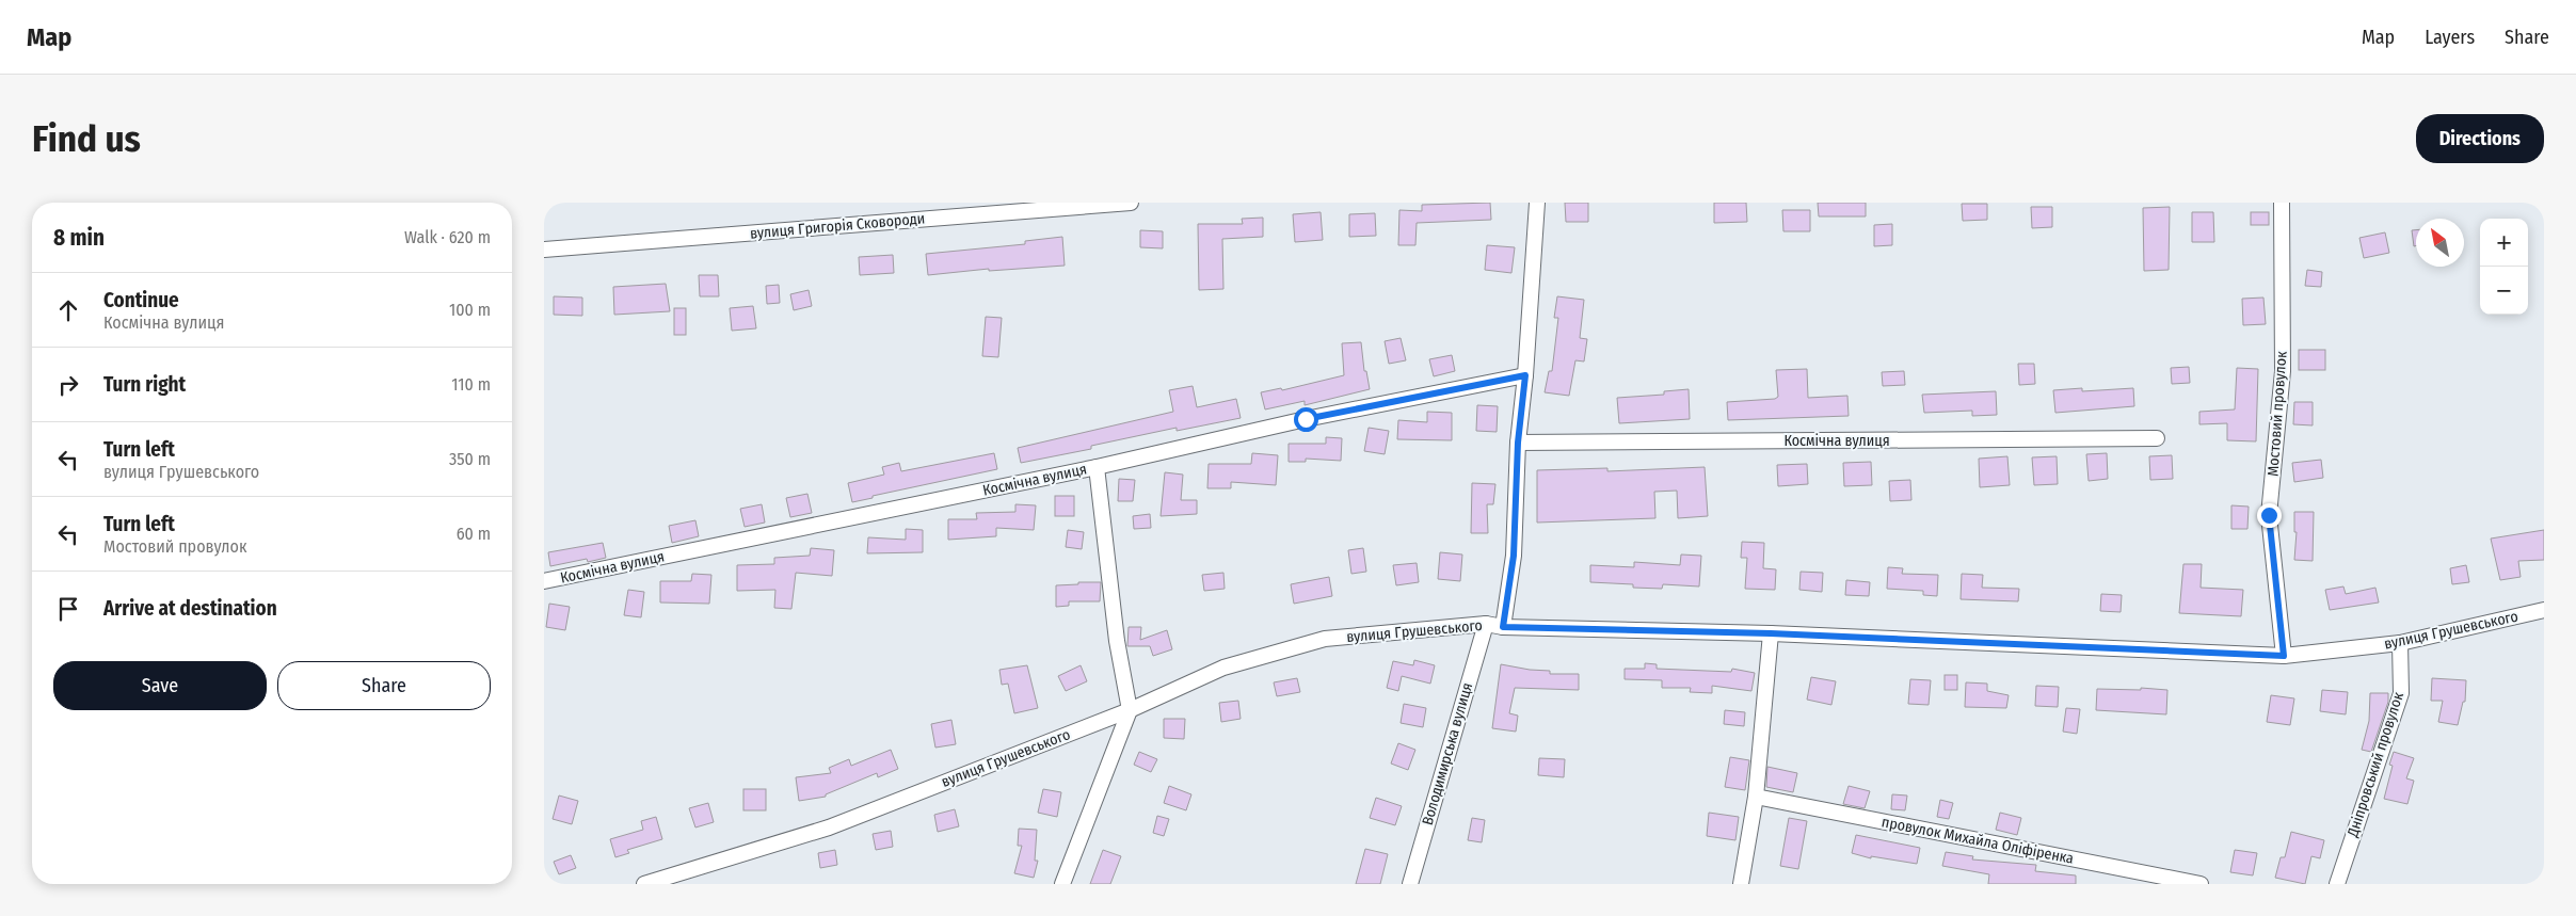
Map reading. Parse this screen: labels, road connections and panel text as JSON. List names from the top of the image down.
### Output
{
  "streets": {
    "street": [
      "вулиця Григорія Сковороди",
      "Мостовий провулок",
      "Космічна вулиця",
      "вулиця Грушевського",
      "Володимирська вулиця",
      "Дніпровський провулок",
      "провулок Михайла Оліфіренка"
    ]
  },
  "crossings": [
    ["Мостовий провулок", "вулиця Грушевського"],
    ["вулиця Грушевського", "Володимирська вулиця"],
    ["вулиця Грушевського", "Дніпровський провулок"]
  ],
  "north": "top left",
  "page": {
    "header": "Map",
    "nav": ["Map", "Layers", "Share"],
    "buttons": [
      "Directions",
      ["Save", "Share"]
    ],
    "title": "Find us",
    "heading": ["8 min", "Walk · 620 m"],
    "map_buttons": ["+", "−"],
    "list": [
      ["Continue", "Космічна вулиця", "100 m"],
      ["Turn right", "110 m"],
      ["Turn left", "вулиця Грушевського", "350 m"],
      ["Turn left", "Мостовий провулок", "60 m"],
      "Arrive at destination"
    ]
  }
}
